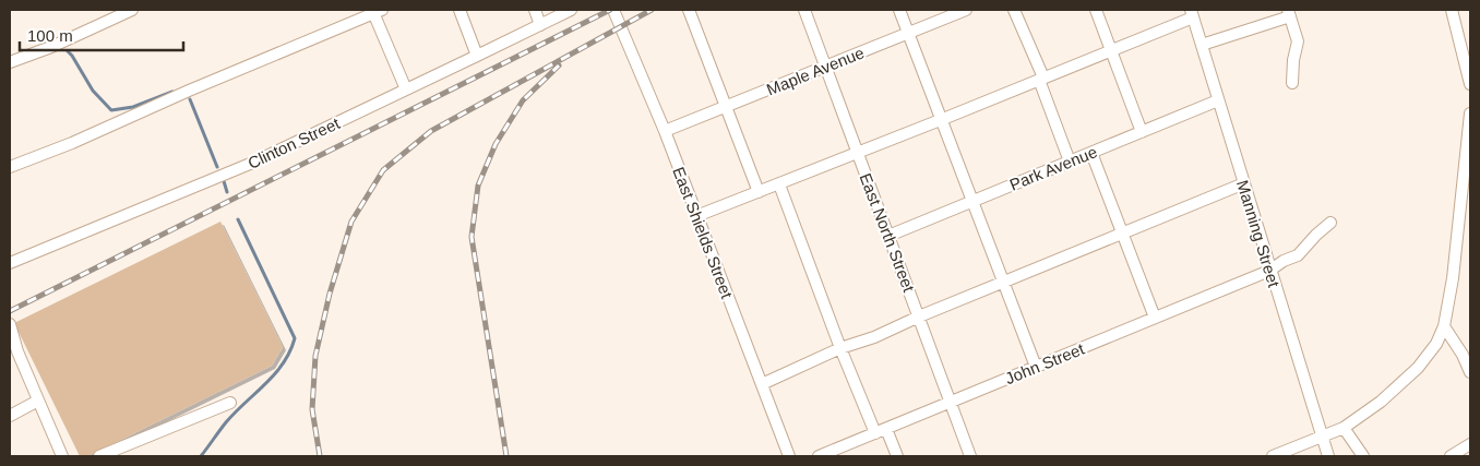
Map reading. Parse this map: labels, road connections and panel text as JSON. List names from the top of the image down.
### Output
{
  "streets": {
    "street": [
      "Maple Avenue",
      "Clinton Street",
      "Park Avenue",
      "East Shields Street",
      "East North Street",
      "Manning Street",
      "John Street"
    ]
  },
  "crossings": [
    ["Maple Avenue", "East Shields Street"],
    ["Maple Avenue", "East North Street"],
    ["Park Avenue", "East North Street"],
    ["Park Avenue", "Manning Street"],
    ["East North Street", "John Street"],
    ["Manning Street", "John Street"]
  ],
  "scale_bar": "100 m"
}
